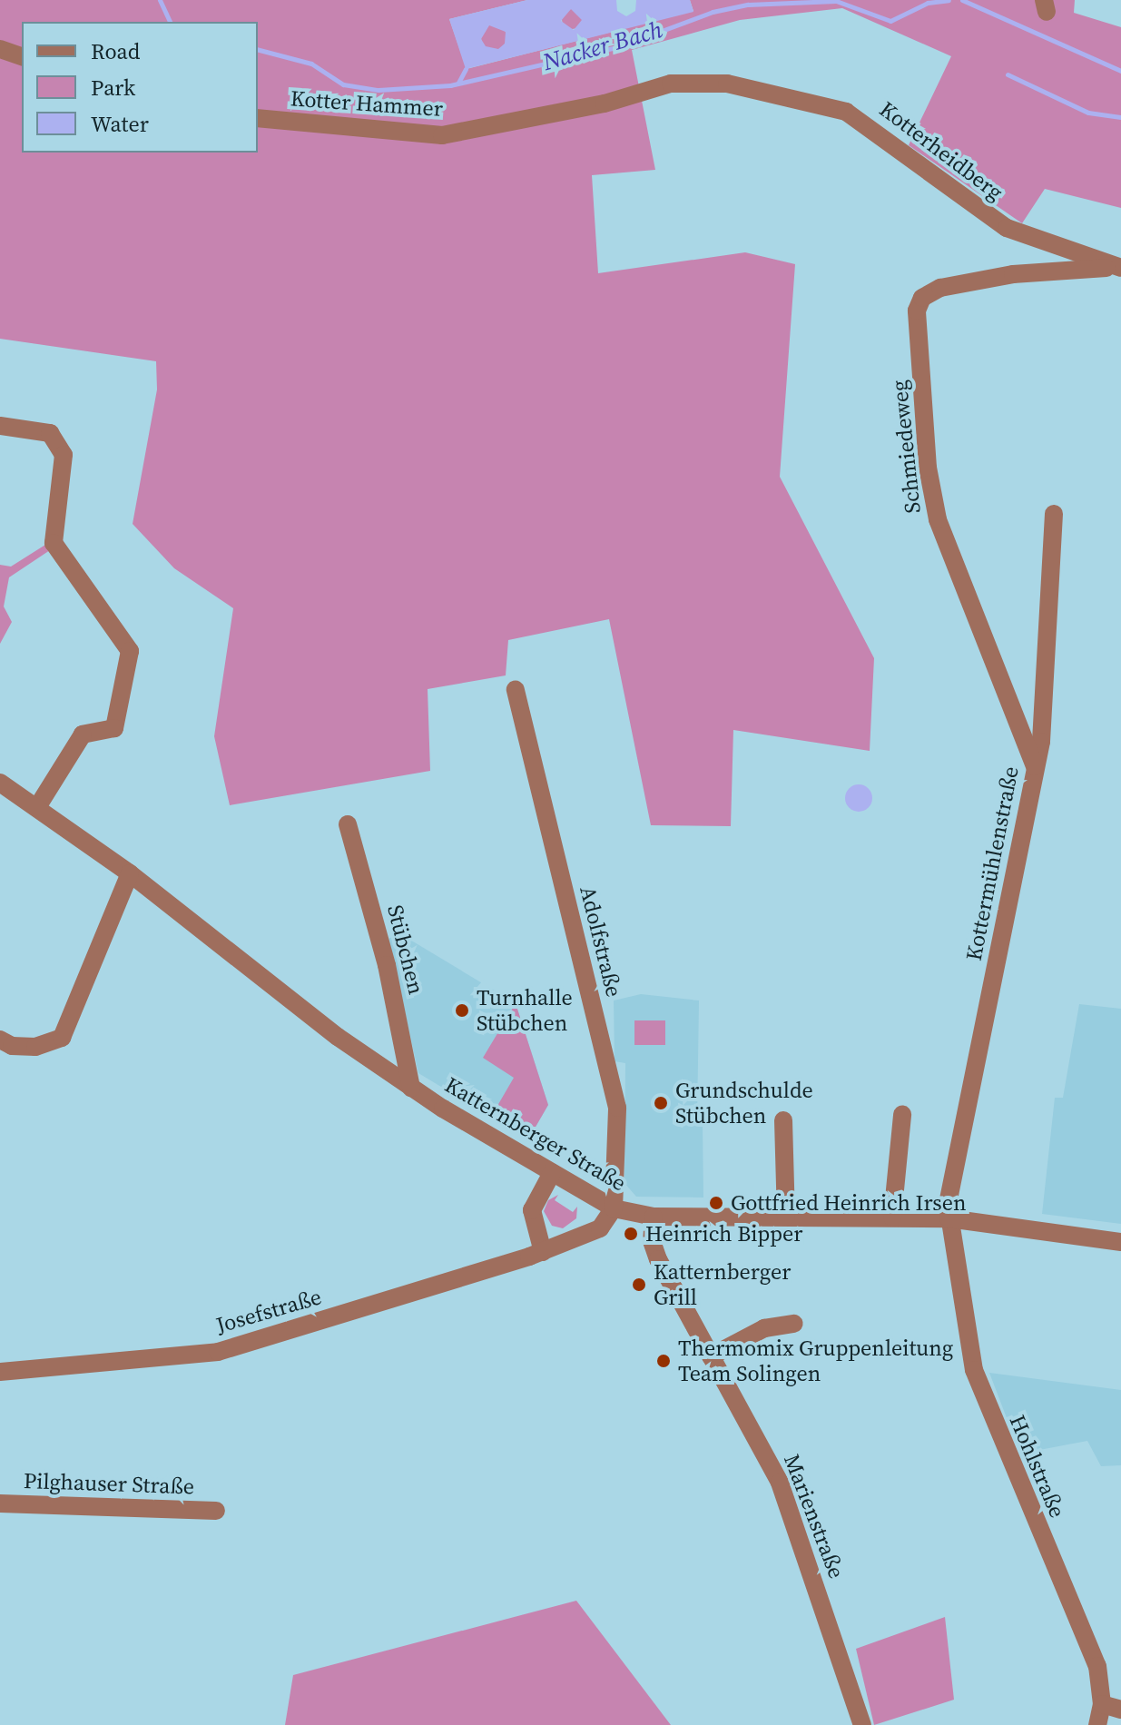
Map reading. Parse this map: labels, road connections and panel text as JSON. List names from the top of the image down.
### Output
{
  "streets": {
    "street": [
      "Kotter Hammer",
      "Kotterheidberg",
      "Schmiedeweg",
      "Kottermühlenstraße",
      "Adolfstraße",
      "Stübchen",
      "Katternberger Straße",
      "Josefstraße",
      "Hohlstraße",
      "Pilghauser Straße",
      "Marienstraße"
    ]
  },
  "crossings": [
    ["Kotter Hammer", "Kotterheidberg"],
    ["Kotterheidberg", "Schmiedeweg"],
    ["Schmiedeweg", "Kottermühlenstraße"],
    ["Kottermühlenstraße", "Katternberger Straße"],
    ["Kottermühlenstraße", "Hohlstraße"],
    ["Adolfstraße", "Katternberger Straße"],
    ["Adolfstraße", "Josefstraße"],
    ["Stübchen", "Katternberger Straße"],
    ["Katternberger Straße", "Josefstraße"],
    ["Katternberger Straße", "Hohlstraße"],
    ["Katternberger Straße", "Marienstraße"]
  ],
  "water": ["Nacker Bach"],
  "places": [
    "Turnhalle Stübchen",
    "Grundschulde Stübchen",
    "Gottfried Heinrich Irsen",
    "Heinrich Bipper",
    "Katternberger Grill",
    "Thermomix Gruppenleitung Team Solingen"
  ],
  "legend": ["Road", "Park", "Water"]
}
